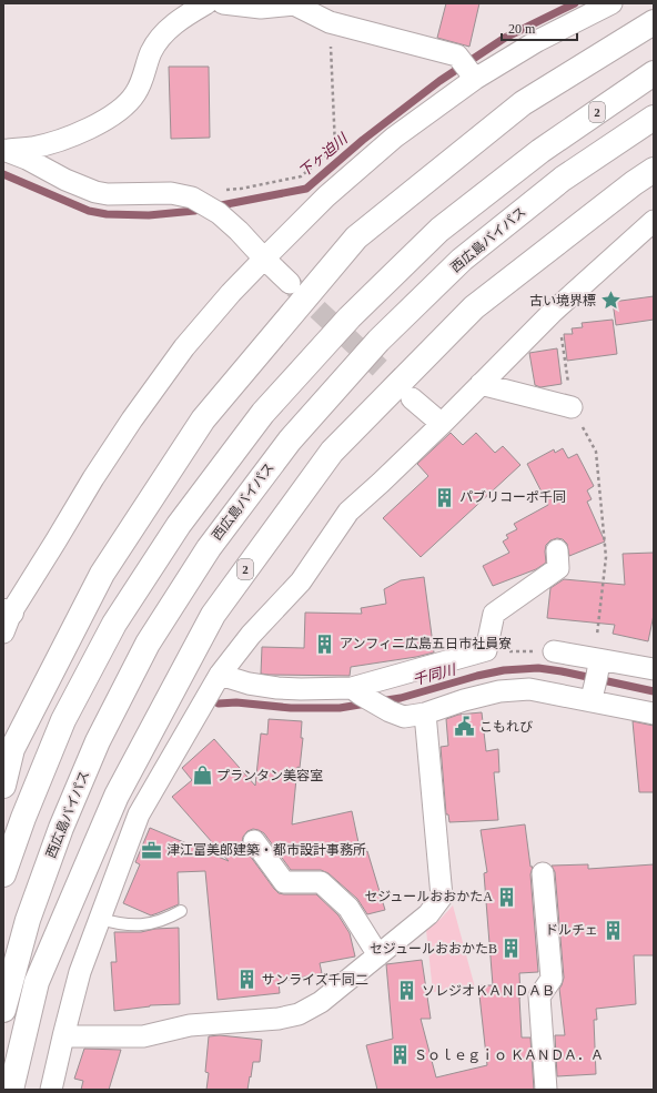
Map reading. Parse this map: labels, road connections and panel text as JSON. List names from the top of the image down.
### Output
{
  "streets": {
    "highway": ["2", "西広島バイパス"]
  },
  "water": ["下ヶ迫川", "千同川"],
  "places": {
    "place": ["古い境界標"],
    "building": [
      "パブリコーポ千同",
      "アンフィニ広島五日市社員寮",
      "セジュールおおかたA",
      "ドルチェ",
      "セジュールおおかたB",
      "サンライズ千同二",
      "ソレジオＫＡＮＤＡＢ",
      "Ｓｏｌｅｇｉｏ ＫＡＮＤＡ．Ａ"
    ],
    "public building": ["こもれび"],
    "shop": ["プランタン美容室"],
    "office": ["津江富美郎建築・都市設計事務所"]
  },
  "scale_bar": "20 m"
}
